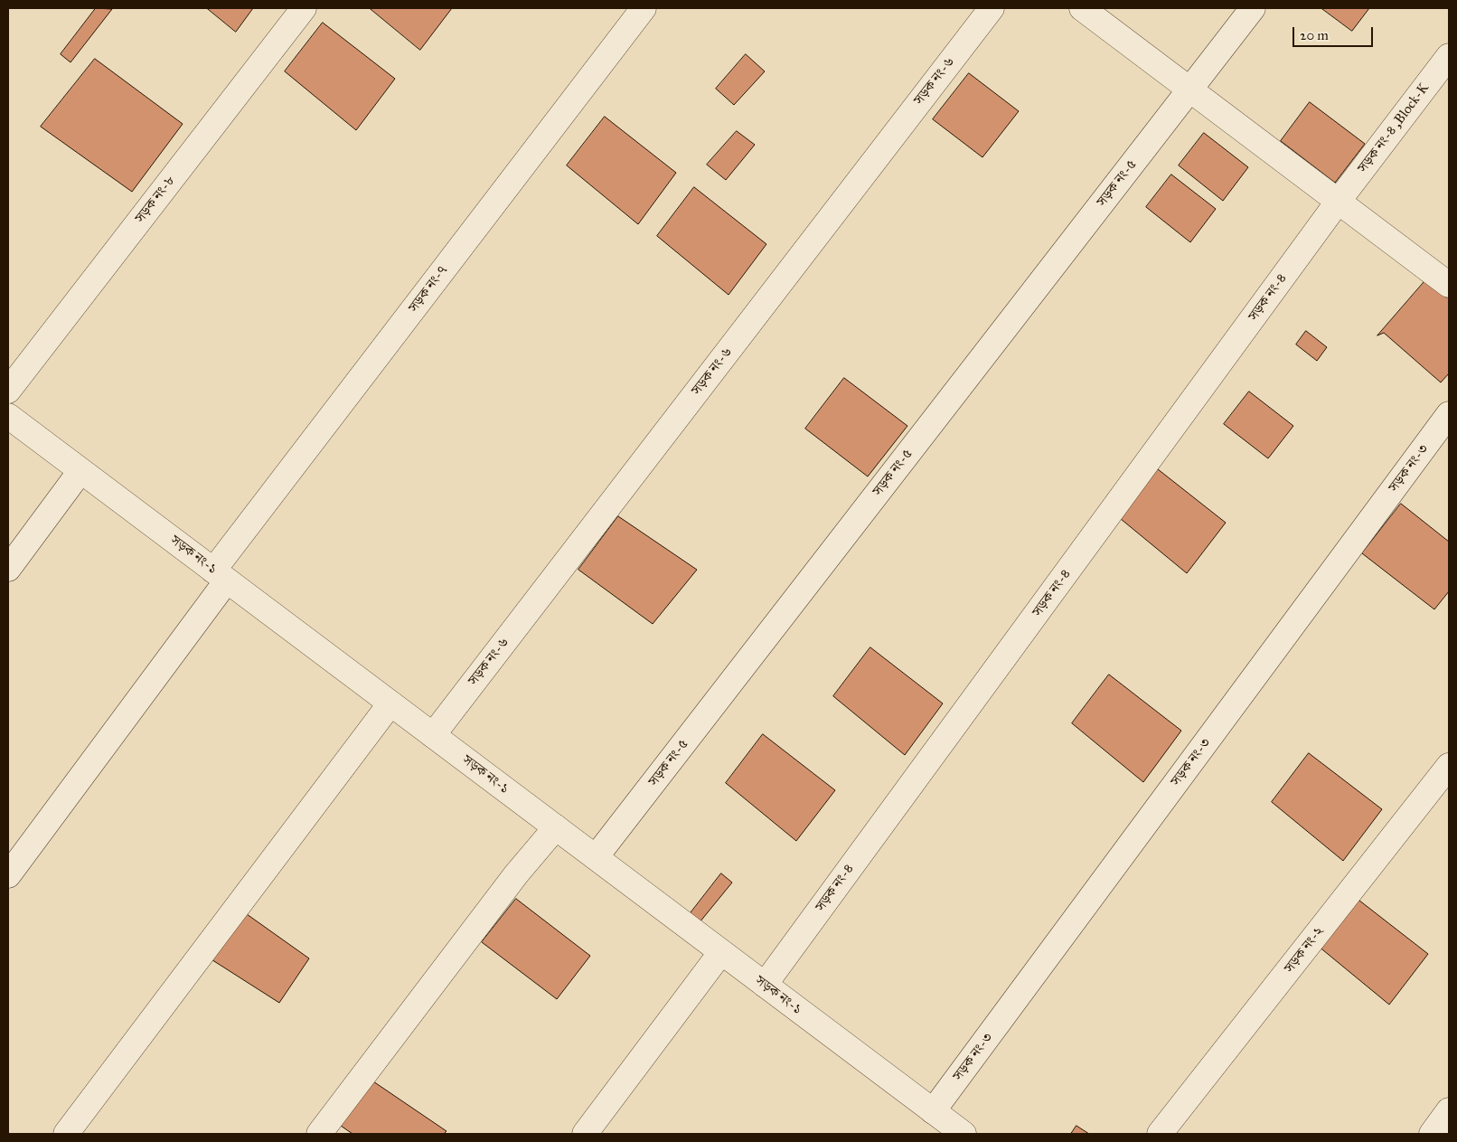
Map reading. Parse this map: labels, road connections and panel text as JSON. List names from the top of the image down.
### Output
{
  "streets": {
    "street": [
      "সড়ক নং-৬",
      "সড়ক নং-৪ ,Block-K",
      "সড়ক নং-৫",
      "সড়ক নং-৮",
      "সড়ক নং-৭",
      "সড়ক নং-৪",
      "সড়ক নং-৩",
      "সড়ক নং-১",
      "সড়ক নং-২"
    ]
  },
  "crossings": [
    ["সড়ক নং-৬", "সড়ক নং-১"],
    ["সড়ক নং-৪ ,Block-K", "সড়ক নং-৪"],
    ["সড়ক নং-৫", "সড়ক নং-১"],
    ["সড়ক নং-৭", "সড়ক নং-১"],
    ["সড়ক নং-৪", "সড়ক নং-১"],
    ["সড়ক নং-৩", "সড়ক নং-১"]
  ],
  "scale_bar": "20 m"
}
